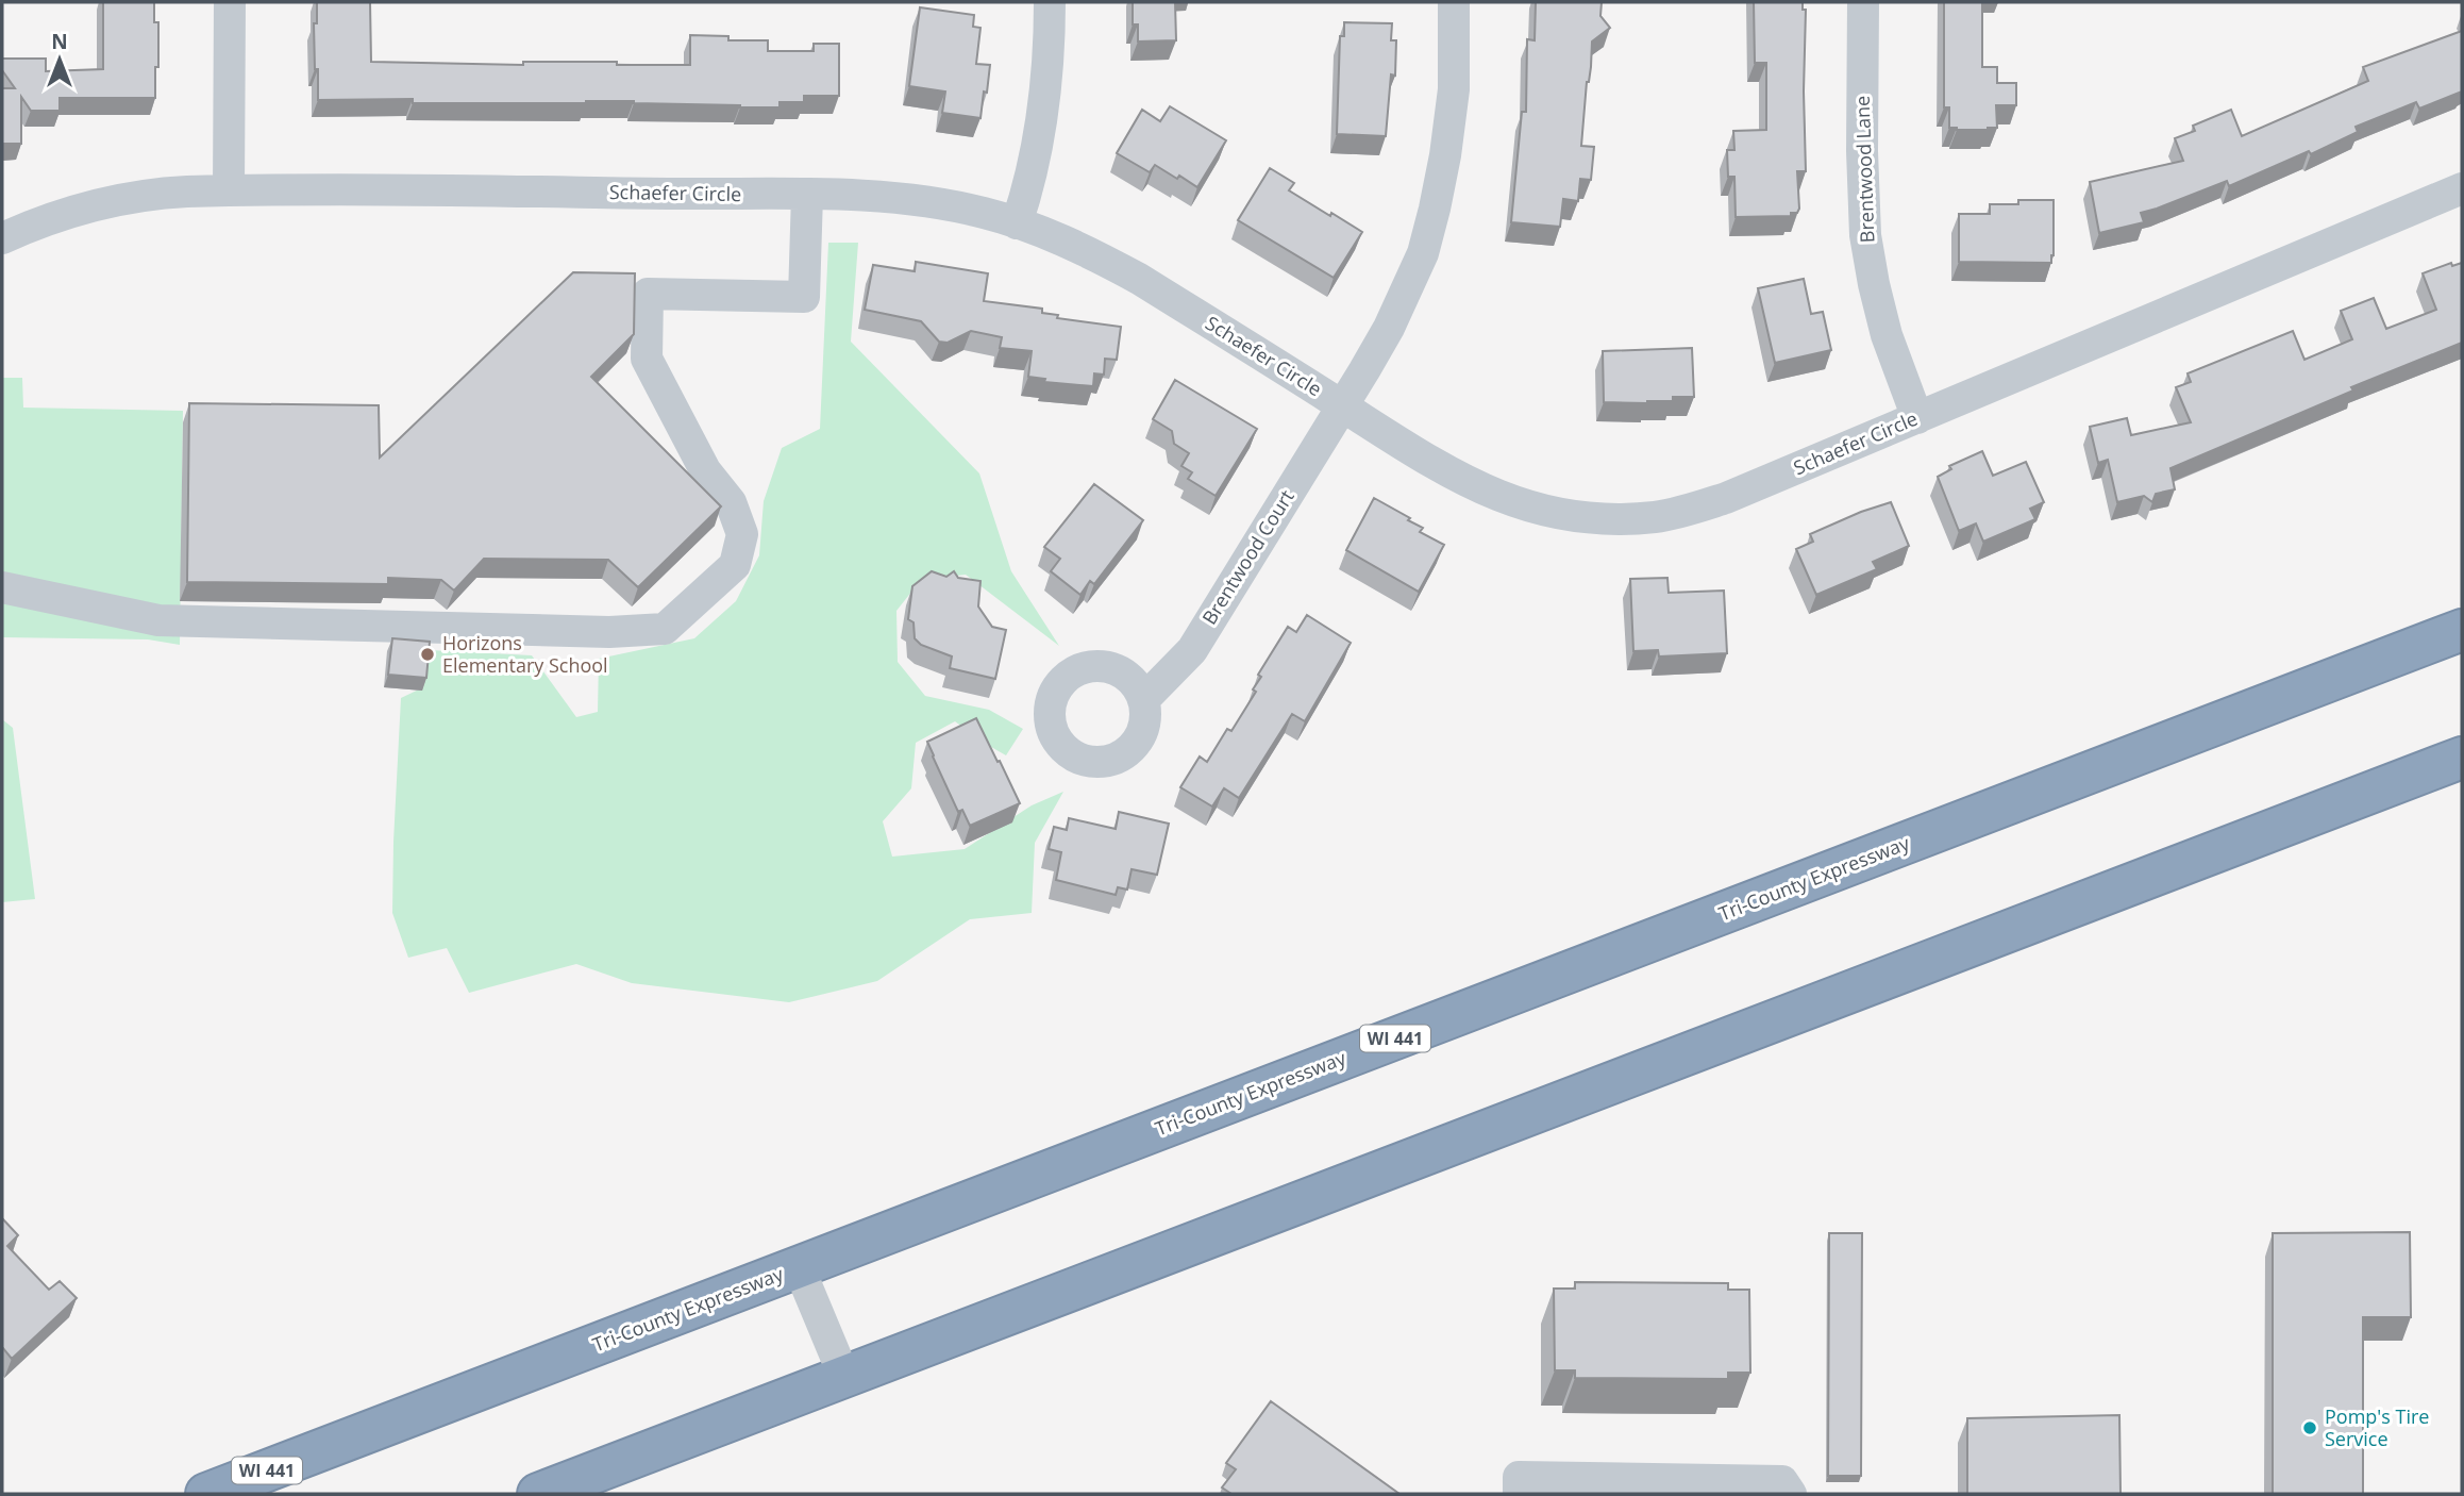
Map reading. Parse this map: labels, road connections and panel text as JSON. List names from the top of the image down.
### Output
{
  "streets": {
    "highway": ["Tri-County Expressway", "WI 441"],
    "street": ["Brentwood Lane", "Schaefer Circle", "Brentwood Court"]
  },
  "crossings": [
    ["Brentwood Lane", "Schaefer Circle"],
    ["Schaefer Circle", "Brentwood Court"]
  ],
  "places": ["Horizons Elementary School", "Pomp's Tire Service"],
  "north": "top"
}
